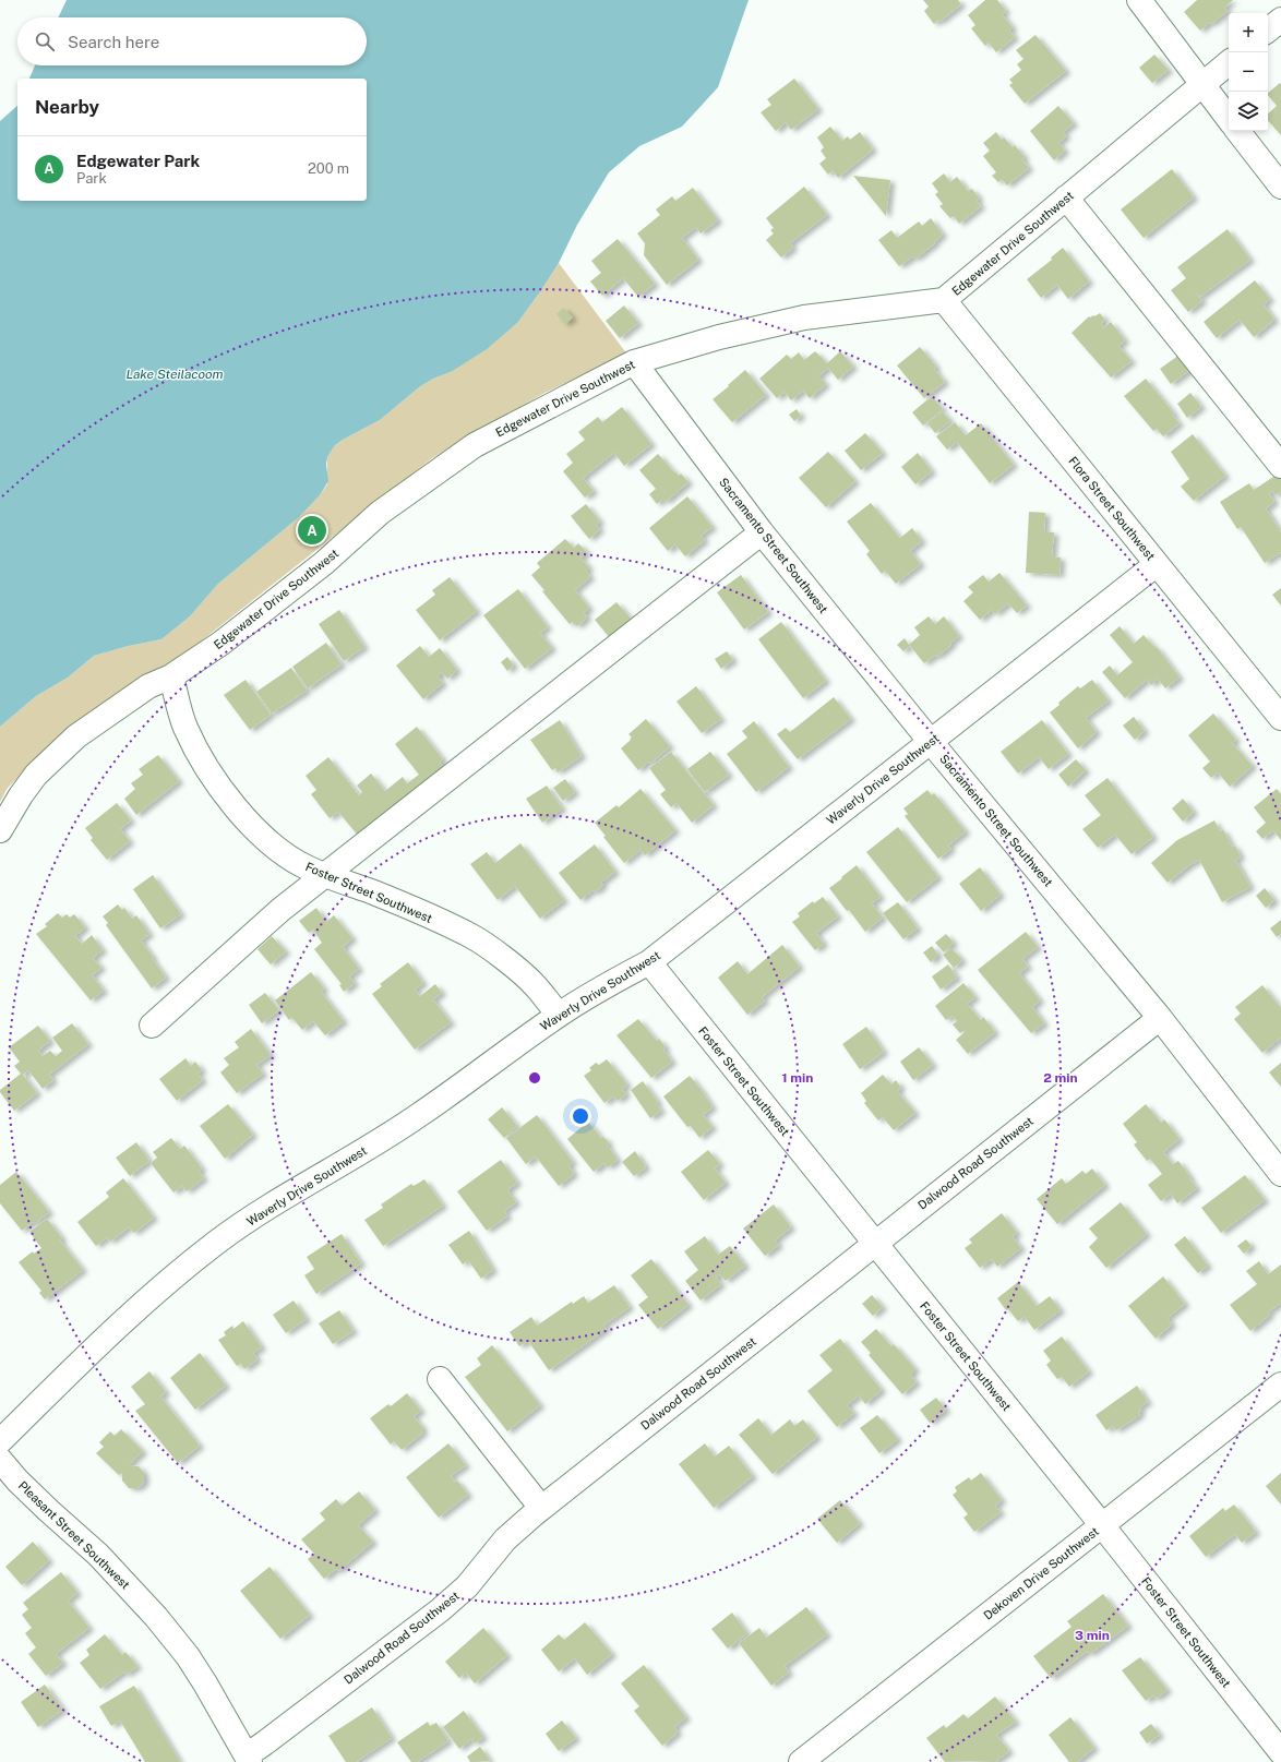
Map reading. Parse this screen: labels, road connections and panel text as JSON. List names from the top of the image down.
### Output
{
  "streets": {
    "street": [
      "Edgewater Drive Southwest",
      "Flora Street Southwest",
      "Sacramento Street Southwest",
      "Waverly Drive Southwest",
      "Foster Street Southwest",
      "Dalwood Road Southwest",
      "Pleasant Street Southwest",
      "Dekoven Drive Southwest"
    ]
  },
  "crossings": [
    ["Edgewater Drive Southwest", "Flora Street Southwest"],
    ["Edgewater Drive Southwest", "Sacramento Street Southwest"],
    ["Edgewater Drive Southwest", "Foster Street Southwest"],
    ["Flora Street Southwest", "Waverly Drive Southwest"],
    ["Sacramento Street Southwest", "Waverly Drive Southwest"],
    ["Sacramento Street Southwest", "Dalwood Road Southwest"],
    ["Waverly Drive Southwest", "Foster Street Southwest"],
    ["Foster Street Southwest", "Dalwood Road Southwest"],
    ["Foster Street Southwest", "Dekoven Drive Southwest"],
    ["Dalwood Road Southwest", "Pleasant Street Southwest"]
  ],
  "water": ["Lake Steilacoom"],
  "page": {
    "map_buttons": ["+", "−"],
    "search": "Search here",
    "heading": "Nearby",
    "list": [
      {
        "mark": "A",
        "name": "Edgewater Park",
        "note": "Park",
        "value": "200 m"
      }
    ],
    "pins": "A"
  },
  "rings": ["1 min", "2 min", "3 min"]
}
